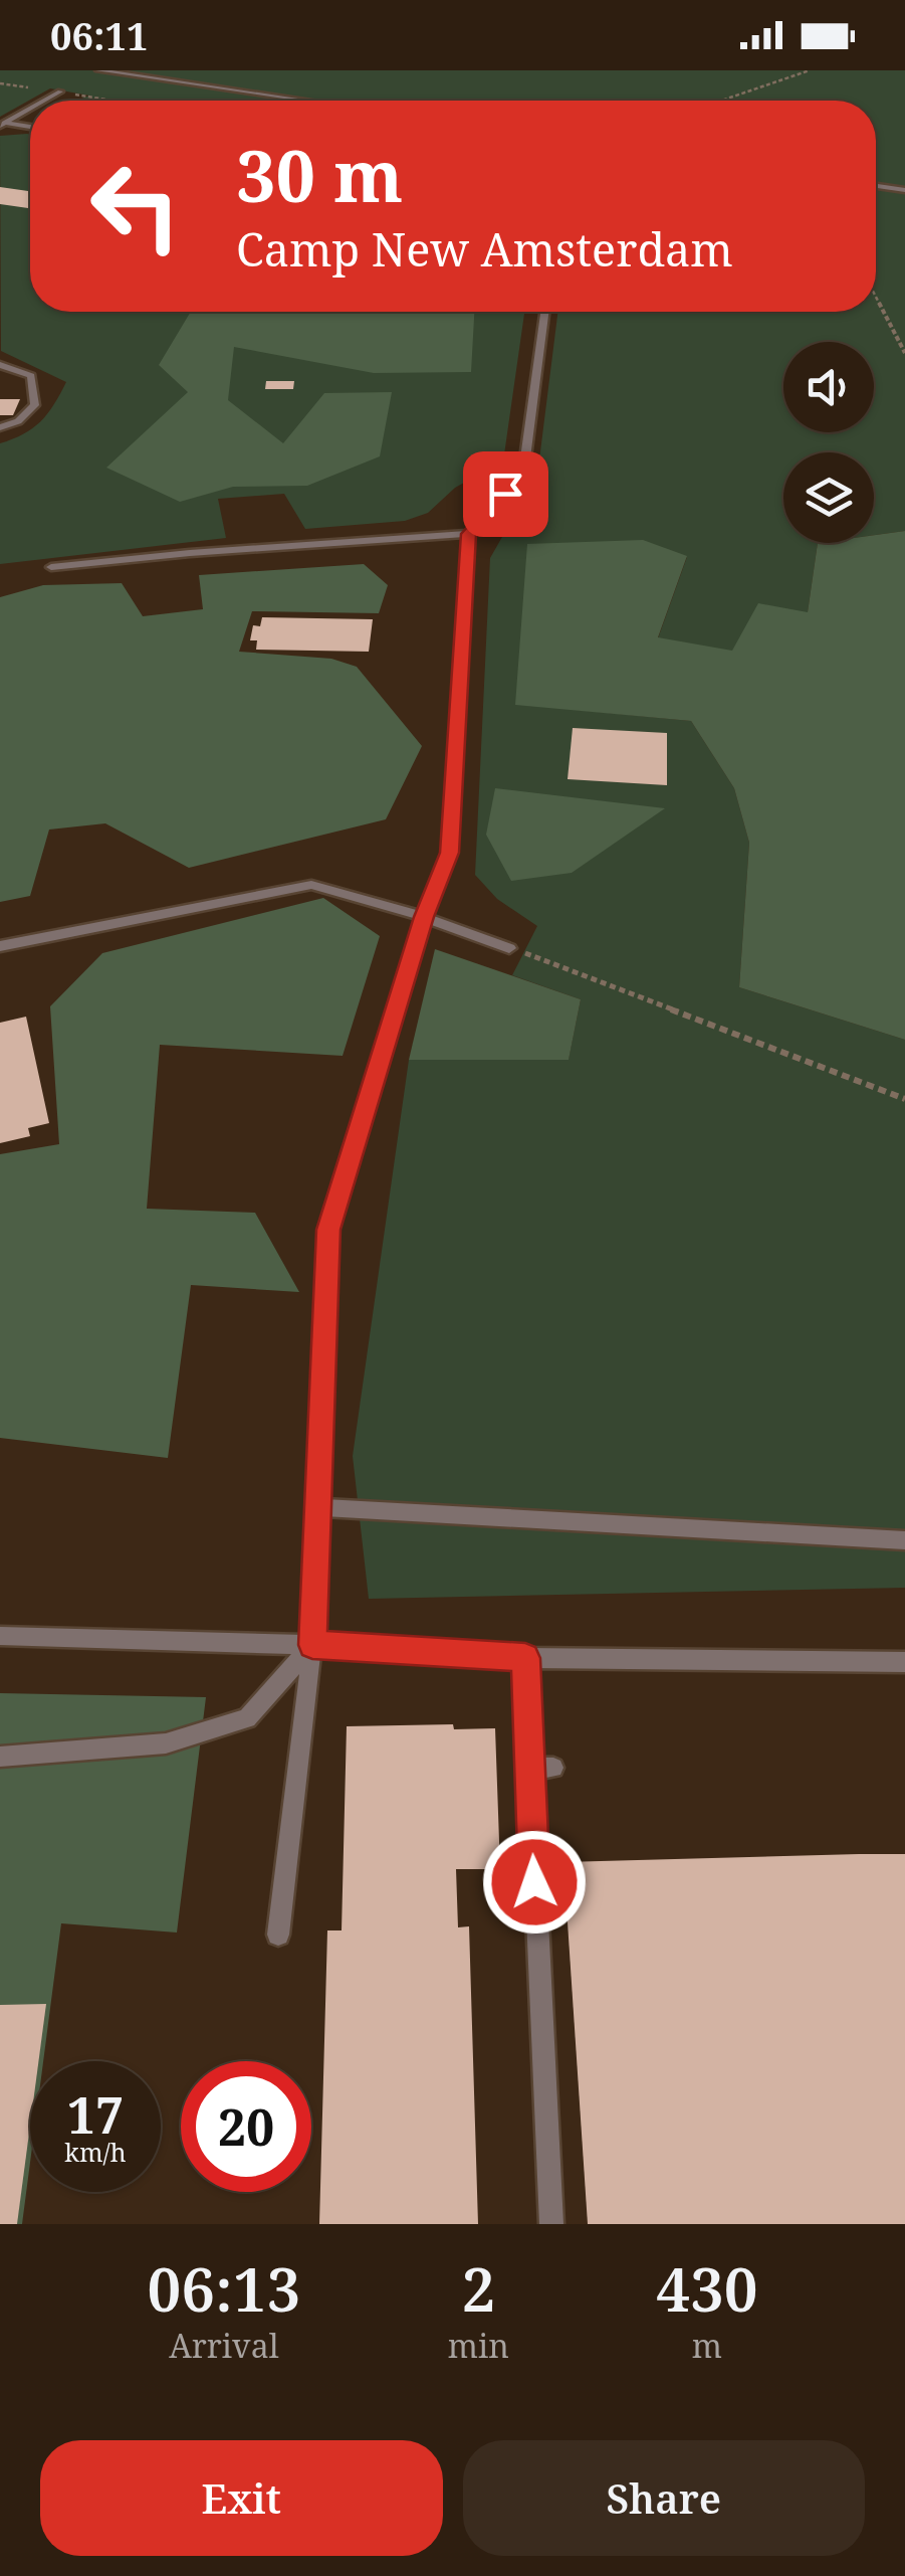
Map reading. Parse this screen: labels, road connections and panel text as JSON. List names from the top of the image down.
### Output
{
  "page": {
    "status": "06:11",
    "turn": ["30 m", "Camp New Amsterdam"],
    "speed": "17 km/h",
    "limit": "20",
    "eta": [
      "06:13",
      "Arrival",
      "2",
      "min",
      "430",
      "m"
    ],
    "buttons": ["Exit", "Share"]
  }
}
